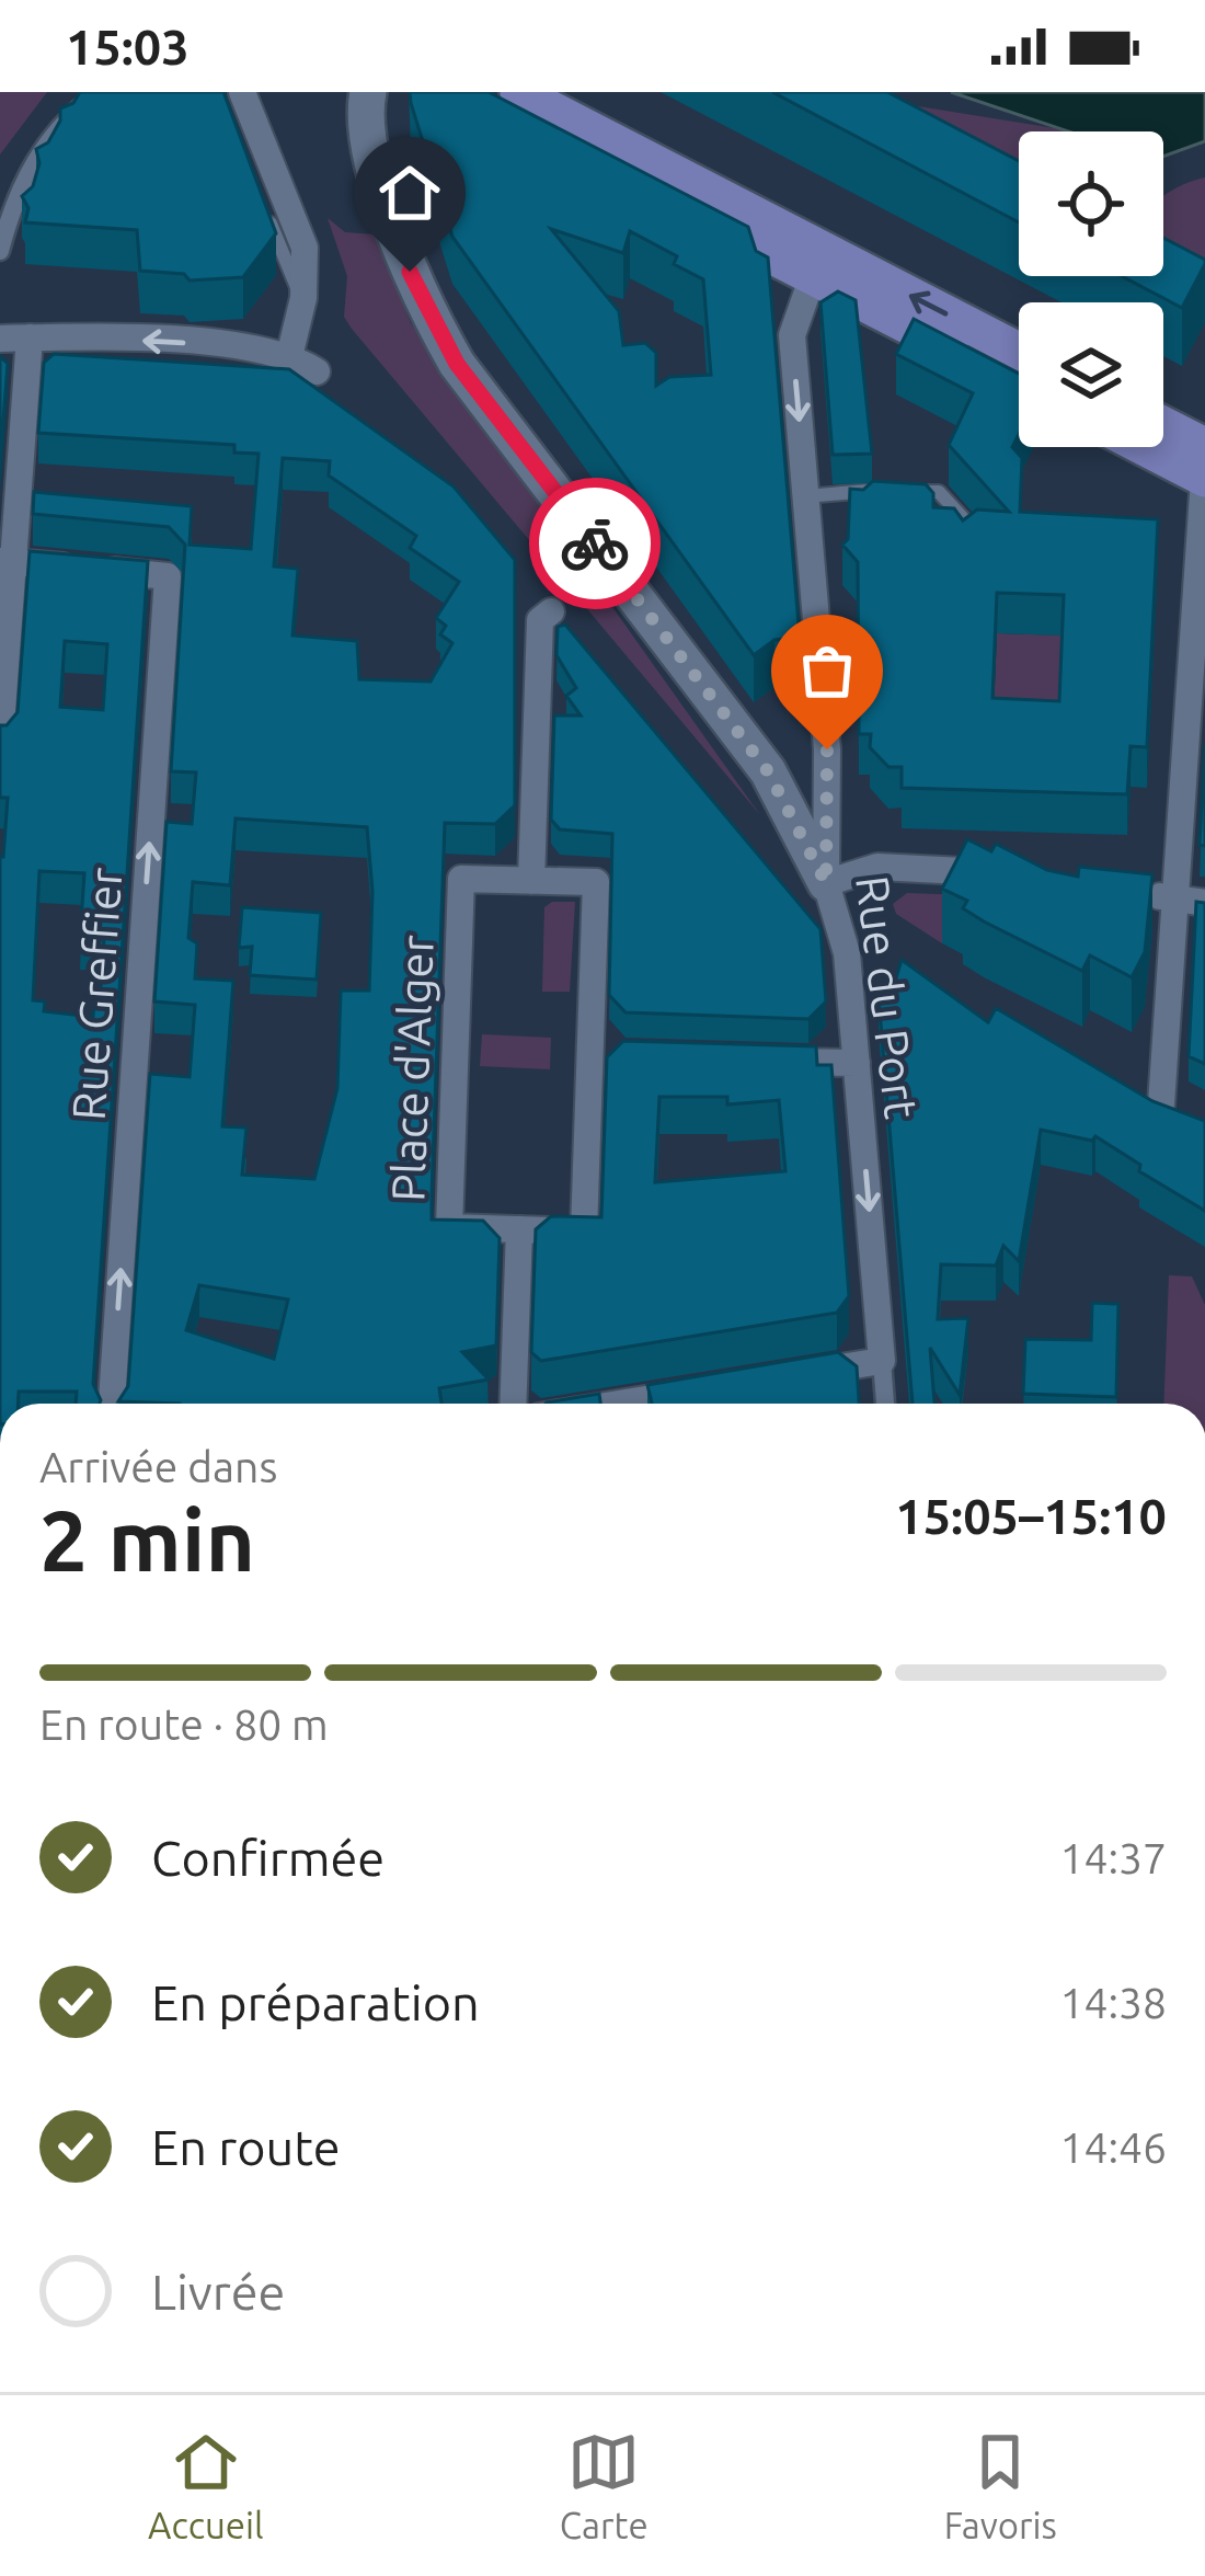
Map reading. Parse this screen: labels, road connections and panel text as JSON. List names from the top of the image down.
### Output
{
  "streets": {
    "street": ["Rue Greffier", "Rue du Port", "Place d'Alger"]
  },
  "one_way": ["Rue du Port"],
  "page": {
    "status": "15:03",
    "heading": ["2 min", "Arrivée dans", "15:05–15:10"],
    "bar": "En route · 80 m",
    "list": [
      ["Confirmée", "14:37"],
      ["En préparation", "14:38"],
      ["En route", "14:46"],
      "Livrée"
    ],
    "tabs": ["Accueil", "Carte", "Favoris"]
  }
}
